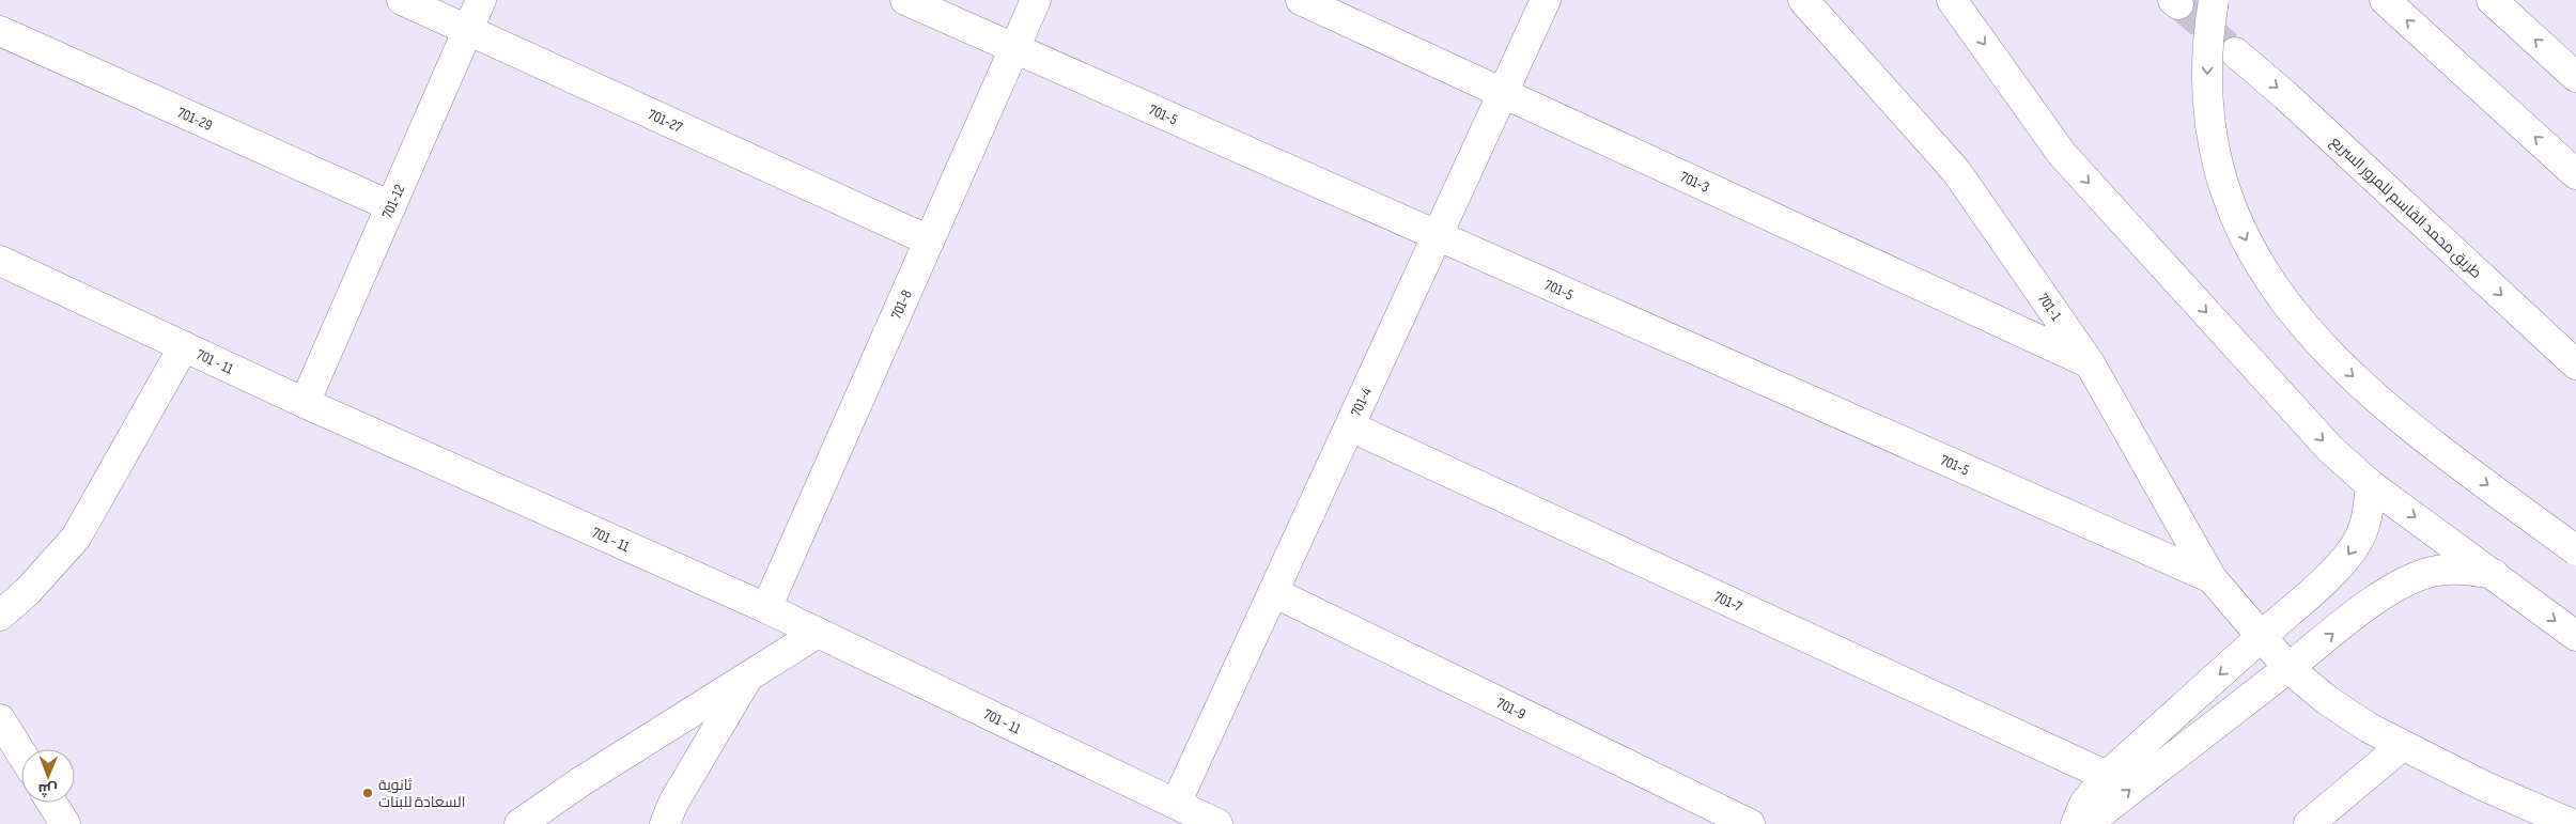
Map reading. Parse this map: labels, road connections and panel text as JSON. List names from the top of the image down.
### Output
{
  "streets": {
    "main road": [
      "701-5",
      "701-29",
      "701-27",
      "701-3",
      "701-12",
      "طريق محمد القاسم للمرور السريع",
      "701-8",
      "701-1",
      "701 - 11",
      "701-4",
      "701-7",
      "701-9"
    ]
  },
  "crossings": [
    ["701-5", "701-8"],
    ["701-5", "701-1"],
    ["701-5", "701-4"],
    ["701-29", "701-12"],
    ["701-27", "701-12"],
    ["701-27", "701-8"],
    ["701-3", "701-1"],
    ["701-3", "701-4"],
    ["701-12", "701 - 11"],
    ["701-8", "701 - 11"],
    ["701 - 11", "701-4"],
    ["701-4", "701-7"],
    ["701-4", "701-9"]
  ],
  "places": ["ثانوية السعادة للبنات"],
  "north": "bottom"
}
